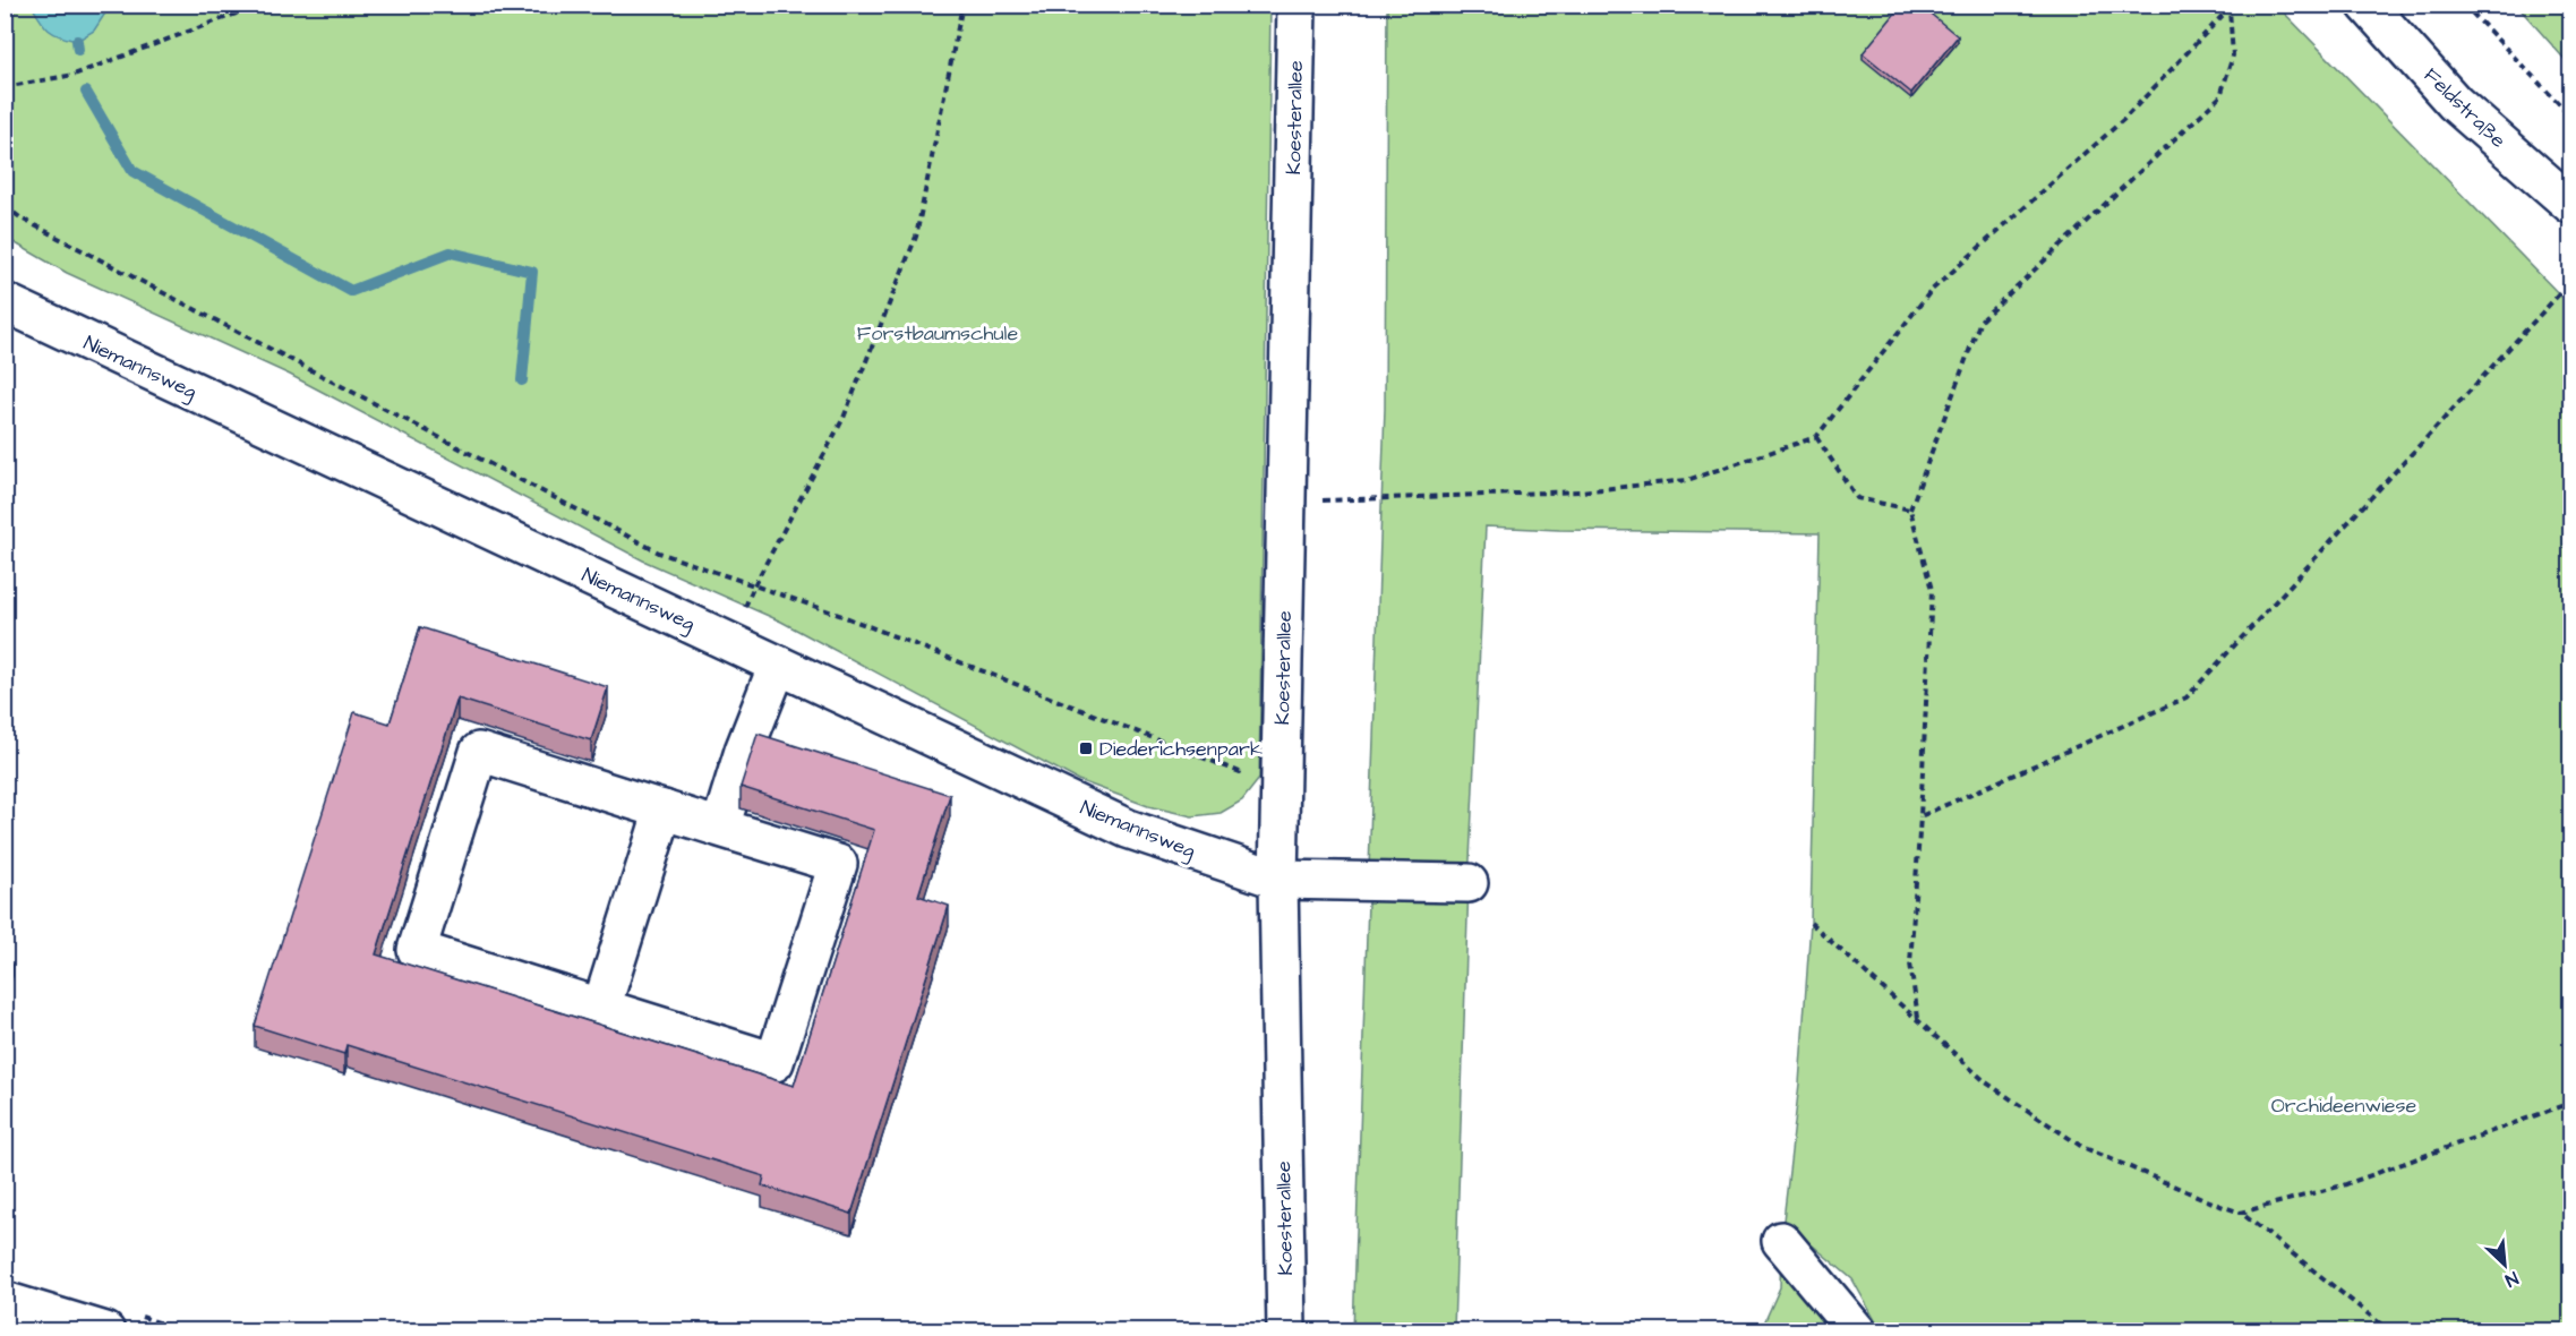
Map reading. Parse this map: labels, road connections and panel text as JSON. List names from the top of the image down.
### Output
{
  "streets": {
    "street": ["Feldstraße", "Koesterallee", "Niemannsweg"]
  },
  "crossings": [
    ["Koesterallee", "Niemannsweg"]
  ],
  "parks": ["Forstbaumschule", "Orchideenwiese"],
  "places": {
    "transit": ["Diederichsenpark"]
  },
  "north": "bottom right"
}
